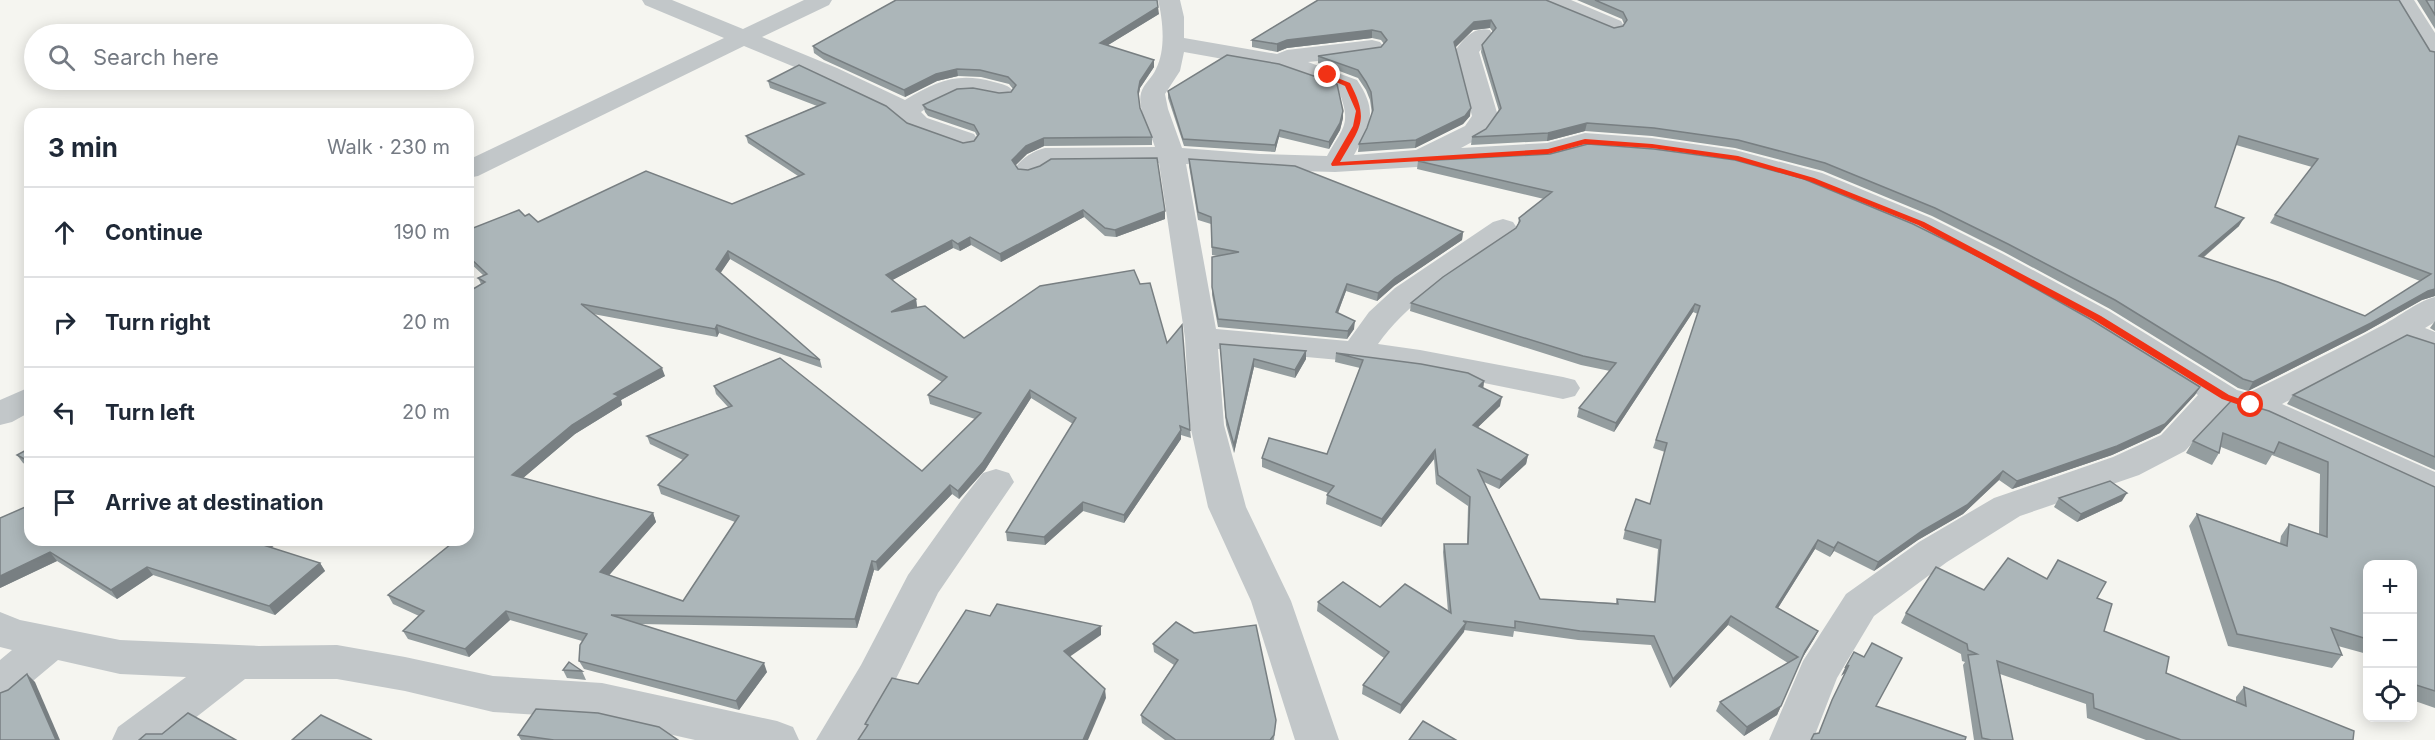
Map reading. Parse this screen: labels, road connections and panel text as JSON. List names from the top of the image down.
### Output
{
  "page": {
    "search": "Search here",
    "heading": ["3 min", "Walk · 230 m"],
    "list": [
      ["Continue", "190 m"],
      ["Turn right", "20 m"],
      ["Turn left", "20 m"],
      "Arrive at destination"
    ],
    "map_buttons": ["+", "−"]
  }
}
